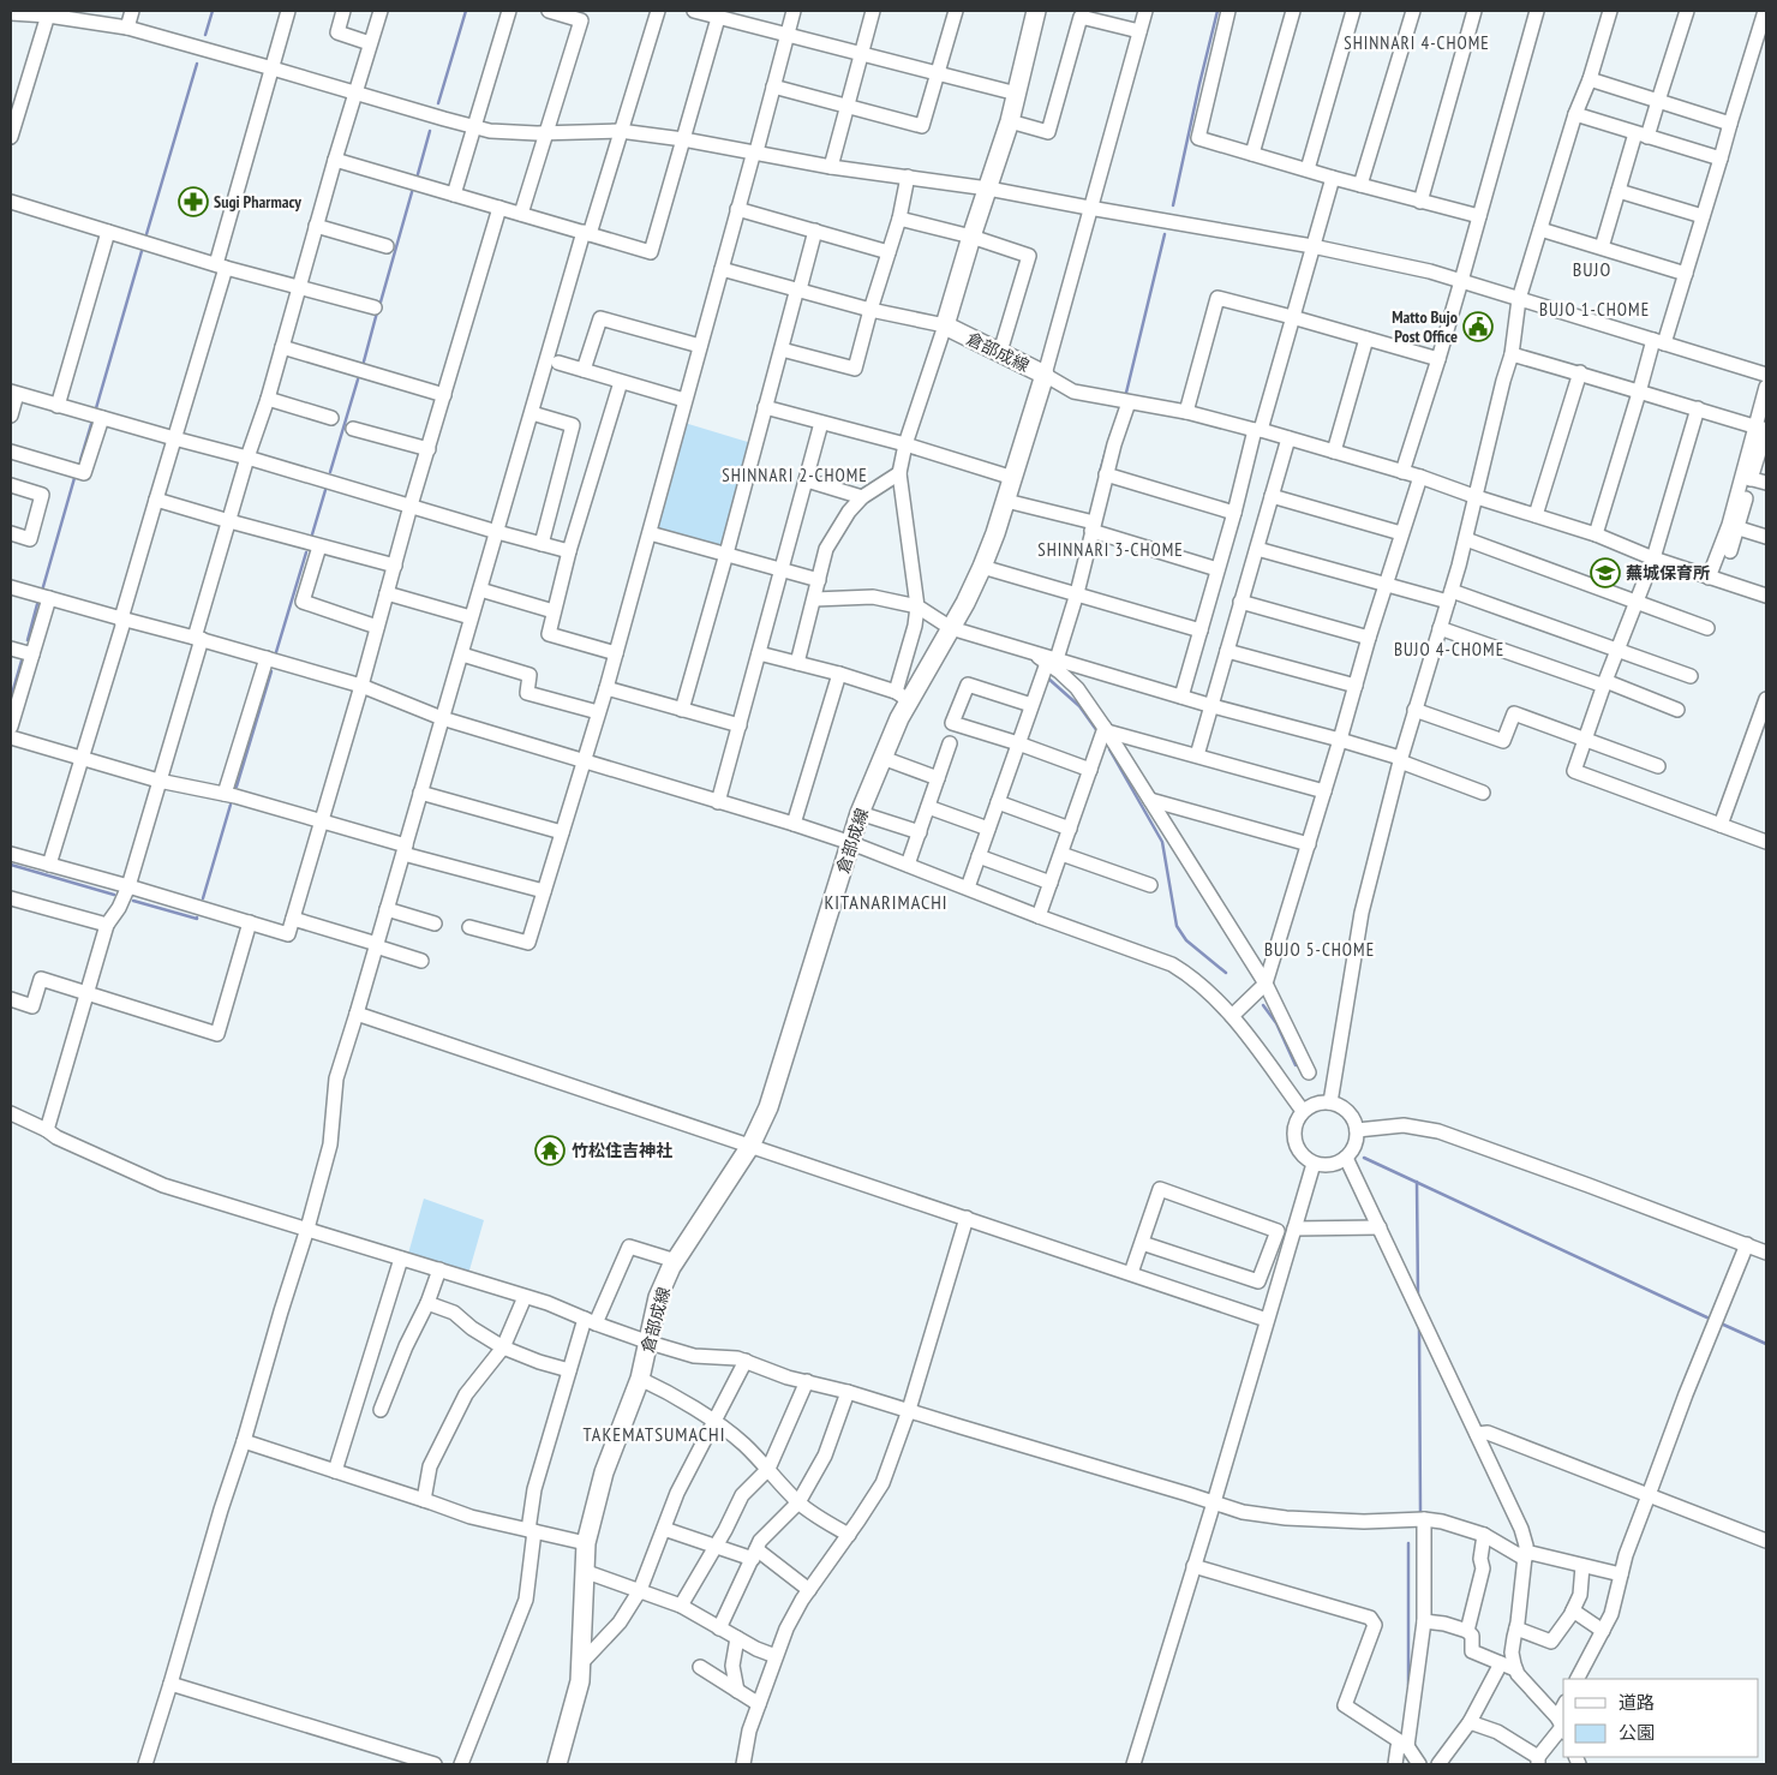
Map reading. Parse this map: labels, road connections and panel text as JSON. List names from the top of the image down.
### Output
{
  "streets": {
    "main road": ["倉部成線"]
  },
  "districts": [
    "SHINNARI 4-CHOME",
    "BUJO",
    "BUJO 1-CHOME",
    "SHINNARI 2-CHOME",
    "SHINNARI 3-CHOME",
    "BUJO 4-CHOME",
    "KITANARIMACHI",
    "BUJO 5-CHOME",
    "TAKEMATSUMACHI"
  ],
  "places": {
    "pharmacy": ["Sugi Pharmacy"],
    "public building": ["Matto Bujo Post Office"],
    "school or university": ["蕪城保育所"],
    "temple": ["竹松住吉神社"]
  },
  "legend": ["道路", "公園"]
}
